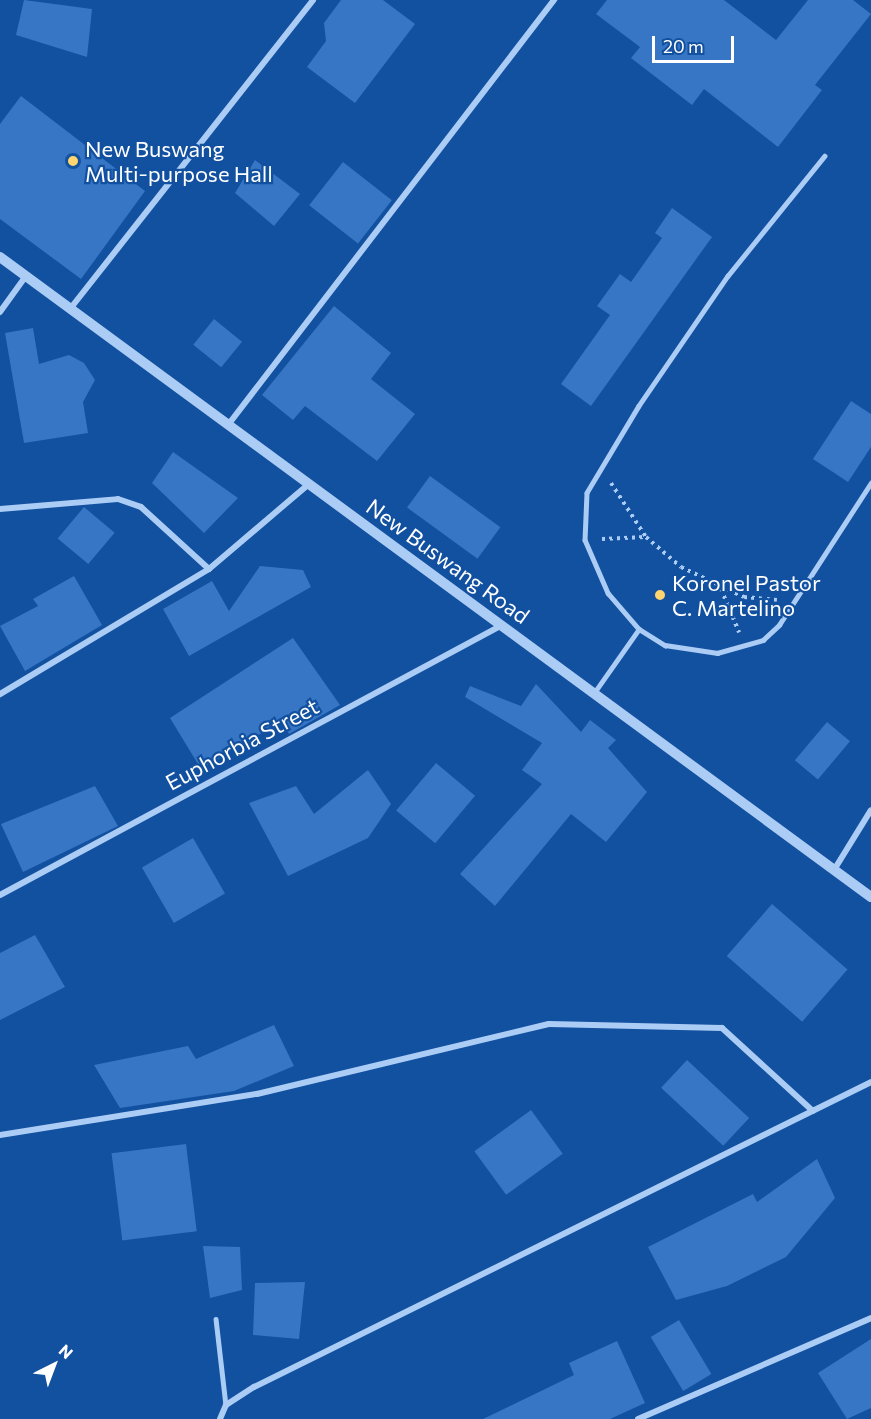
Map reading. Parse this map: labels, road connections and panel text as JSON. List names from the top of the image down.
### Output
{
  "streets": {
    "street": ["New Buswang Road", "Euphorbia Street"]
  },
  "crossings": [
    ["New Buswang Road", "Euphorbia Street"]
  ],
  "places": ["New Buswang Multi-purpose Hall", "Koronel Pastor C. Martelino"],
  "scale_bar": "20 m",
  "north": "top right"
}
